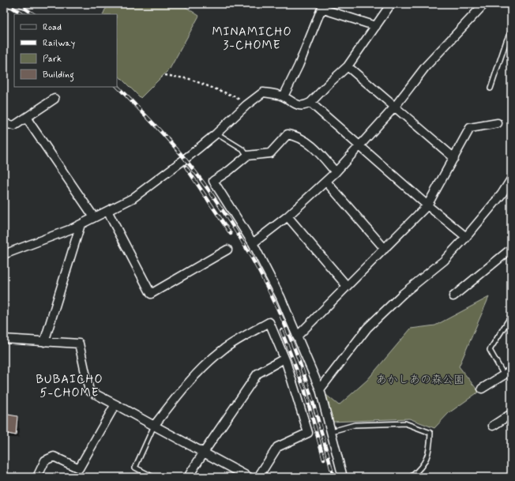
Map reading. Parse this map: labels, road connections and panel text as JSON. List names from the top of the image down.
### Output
{
  "districts": ["MINAMICHO 3-CHOME", "BUBAICHO 5-CHOME"],
  "parks": ["あかしあの森公園"],
  "legend": [
    "Road",
    "Railway",
    "Park",
    "Building"
  ]
}
